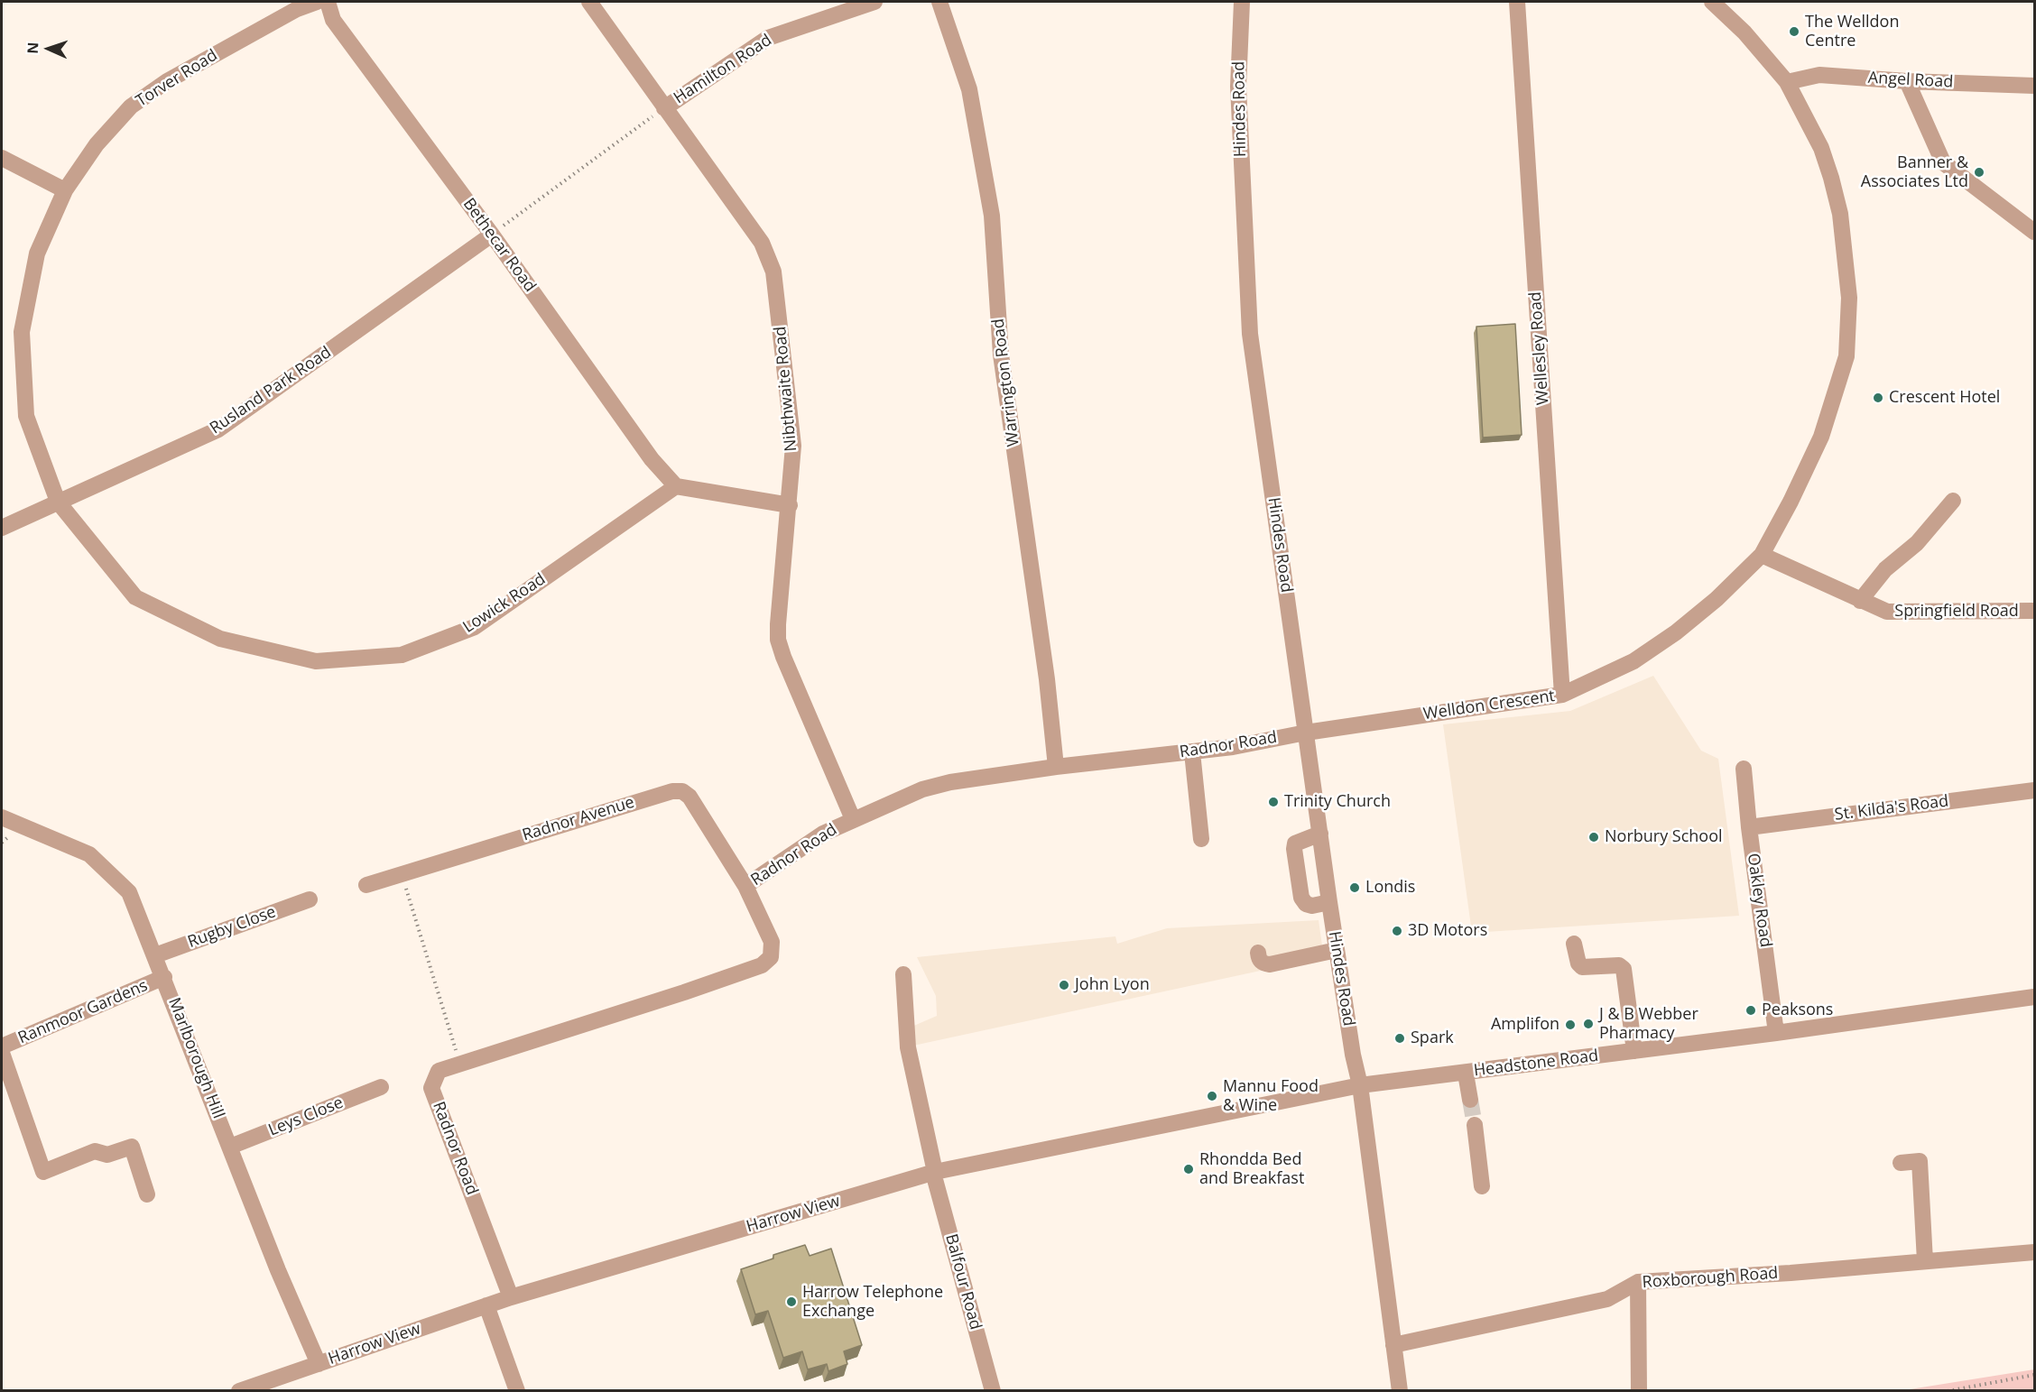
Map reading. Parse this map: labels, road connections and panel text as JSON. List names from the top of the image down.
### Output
{
  "streets": {
    "street": [
      "Hamilton Road",
      "Torver Road",
      "Angel Road",
      "Hindes Road",
      "Bethecar Road",
      "Wellesley Road",
      "Warrington Road",
      "Nibthwaite Road",
      "Rusland Park Road",
      "Lowick Road",
      "Springfield Road",
      "Welldon Crescent",
      "Radnor Road",
      "St. Kilda's Road",
      "Radnor Avenue",
      "Oakley Road",
      "Rugby Close",
      "Ranmoor Gardens",
      "Marlborough Hill",
      "Headstone Road",
      "Leys Close",
      "Harrow View",
      "Roxborough Road",
      "Balfour Road"
    ]
  },
  "crossings": [
    ["Hamilton Road", "Nibthwaite Road"],
    ["Torver Road", "Rusland Park Road"],
    ["Torver Road", "Lowick Road"],
    ["Angel Road", "Welldon Crescent"],
    ["Hindes Road", "Welldon Crescent"],
    ["Hindes Road", "Radnor Road"],
    ["Hindes Road", "Headstone Road"],
    ["Hindes Road", "Harrow View"],
    ["Hindes Road", "Roxborough Road"],
    ["Bethecar Road", "Rusland Park Road"],
    ["Bethecar Road", "Lowick Road"],
    ["Wellesley Road", "Welldon Crescent"],
    ["Warrington Road", "Radnor Road"],
    ["Nibthwaite Road", "Radnor Road"],
    ["Rusland Park Road", "Lowick Road"],
    ["Springfield Road", "Welldon Crescent"],
    ["Welldon Crescent", "Radnor Road"],
    ["Radnor Road", "Radnor Avenue"],
    ["Radnor Road", "Harrow View"],
    ["St. Kilda's Road", "Oakley Road"],
    ["Oakley Road", "Headstone Road"],
    ["Rugby Close", "Marlborough Hill"],
    ["Ranmoor Gardens", "Marlborough Hill"],
    ["Marlborough Hill", "Leys Close"],
    ["Marlborough Hill", "Harrow View"],
    ["Headstone Road", "Harrow View"],
    ["Harrow View", "Balfour Road"]
  ],
  "places": [
    "The Welldon Centre",
    "Banner & Associates Ltd",
    "Crescent Hotel",
    "Trinity Church",
    "Norbury School",
    "Londis",
    "3D Motors",
    "John Lyon",
    "Peaksons",
    "J & B Webber Pharmacy",
    "Amplifon",
    "Spark",
    "Mannu Food & Wine",
    "Rhondda Bed and Breakfast",
    "Harrow Telephone Exchange"
  ],
  "north": "left"
}
